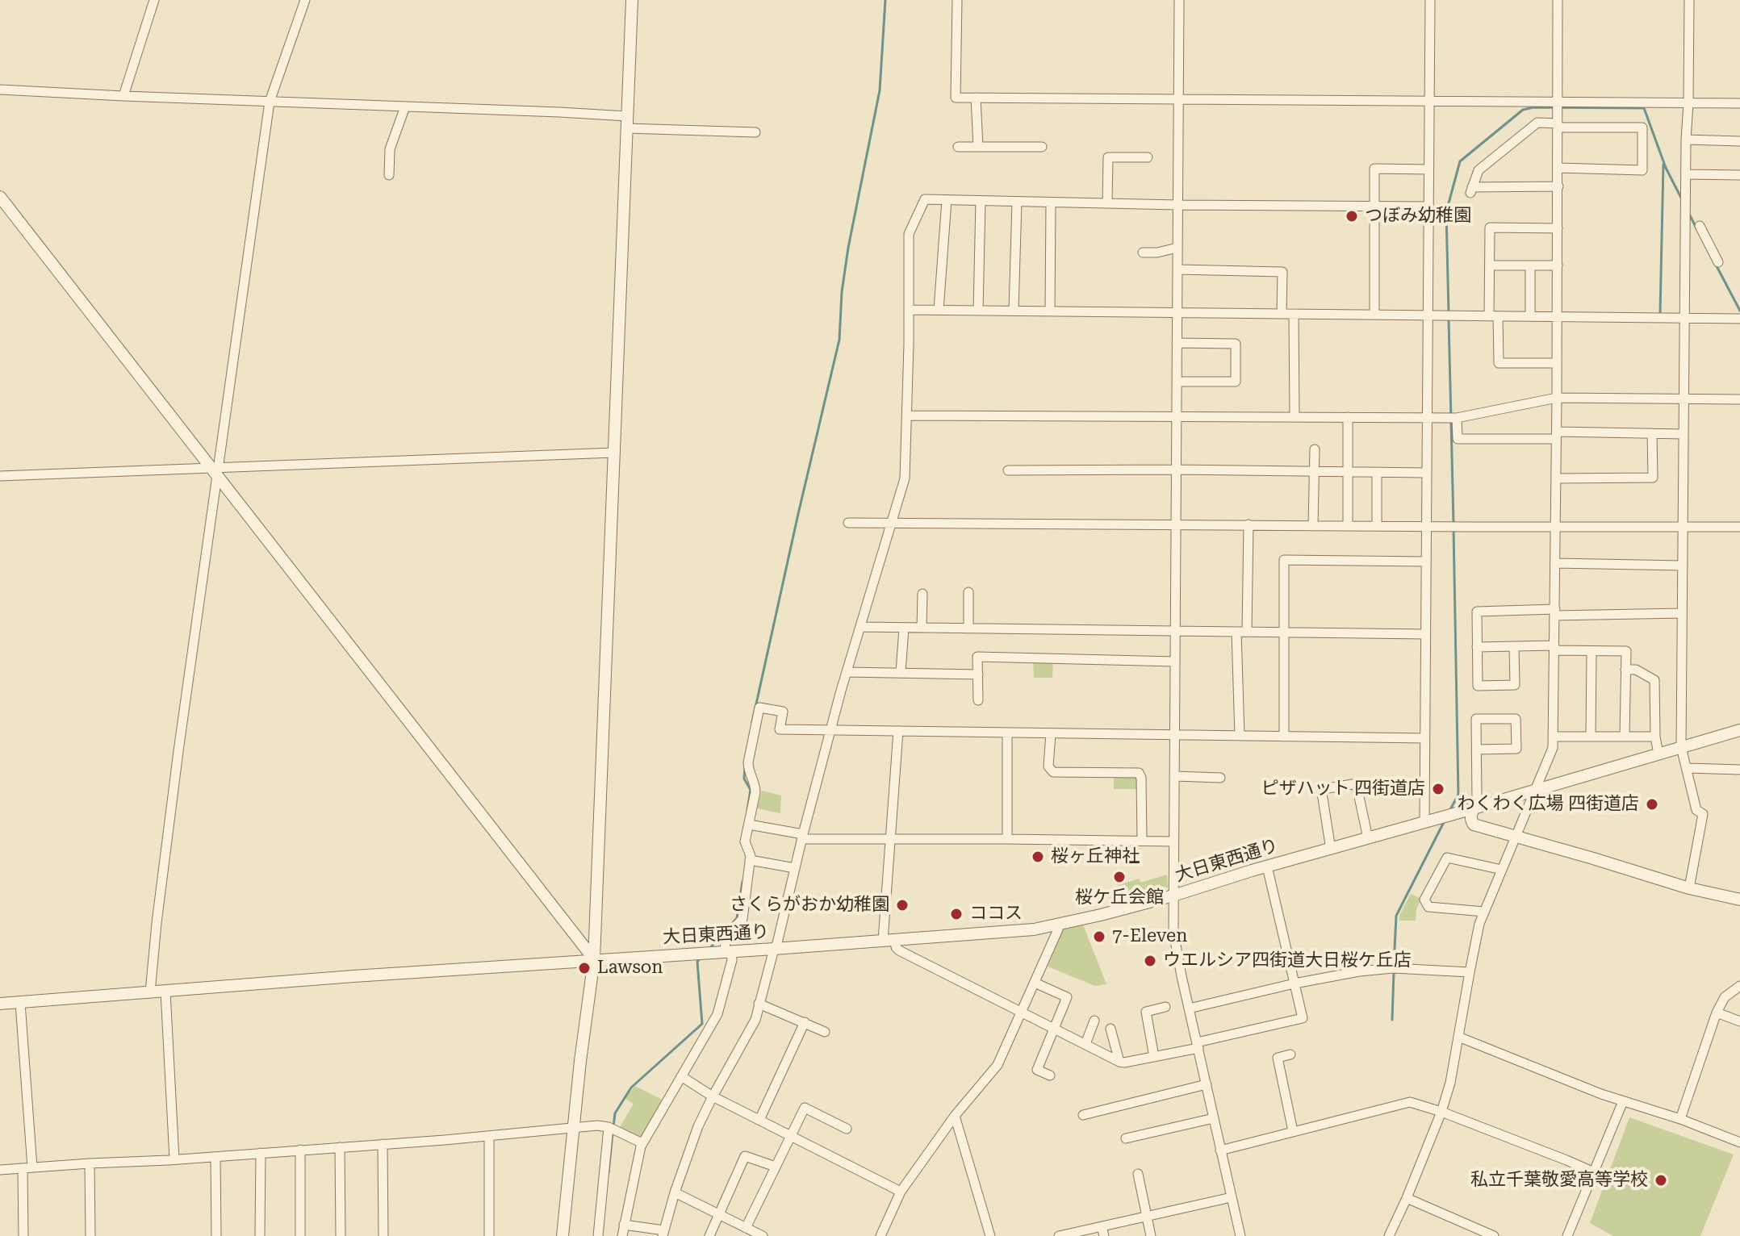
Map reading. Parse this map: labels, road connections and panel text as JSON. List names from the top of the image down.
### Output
{
  "streets": {
    "street": ["大日東西通り"]
  },
  "places": [
    "つぼみ幼稚園",
    "ピザハット 四街道店",
    "わくわく広場 四街道店",
    "桜ヶ丘神社",
    "桜ケ丘会館",
    "さくらがおか幼稚園",
    "ココス",
    "7-Eleven",
    "ウエルシア四街道大日桜ケ丘店",
    "Lawson",
    "私立千葉敬愛高等学校"
  ]
}
